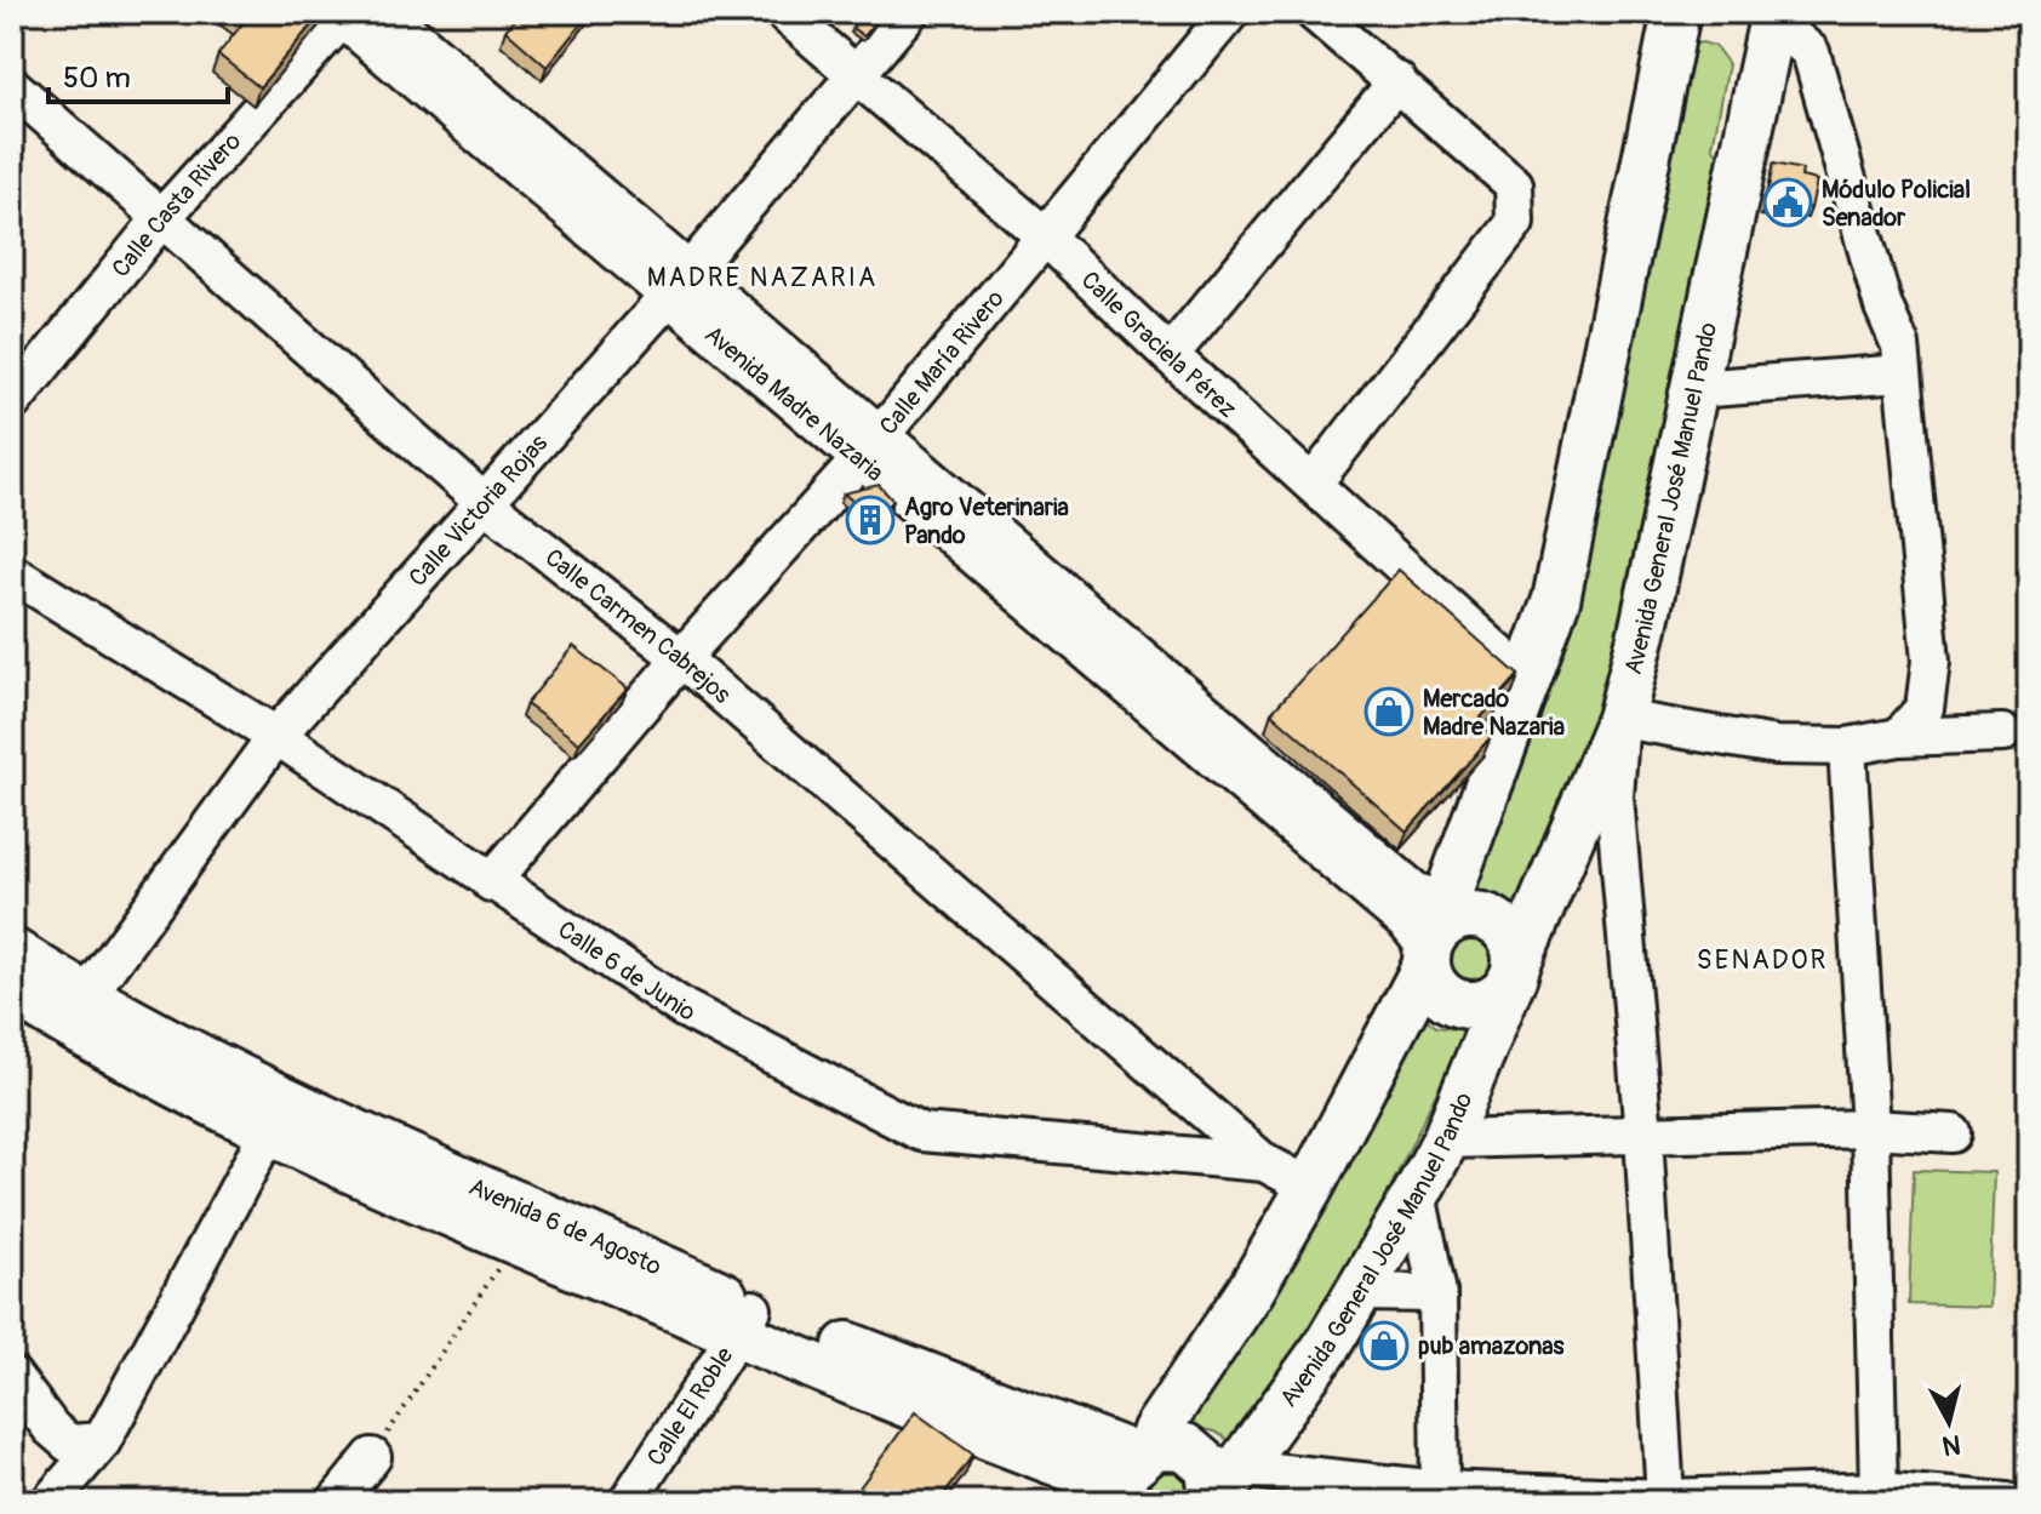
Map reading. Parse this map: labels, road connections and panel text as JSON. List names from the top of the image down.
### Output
{
  "streets": {
    "main road": ["Avenida General José Manuel Pando", "Avenida 6 de Agosto"],
    "street": [
      "Calle Casta Rivero",
      "Calle Graciela Pérez",
      "Calle María Rivero",
      "Avenida Madre Nazaria",
      "Calle Victoria Rojas",
      "Calle Carmen Cabrejos",
      "Calle 6 de Junio",
      "Calle El Roble"
    ]
  },
  "crossings": [
    ["Calle Casta Rivero", "Avenida Madre Nazaria"],
    ["Calle Casta Rivero", "Calle Carmen Cabrejos"],
    ["Calle Graciela Pérez", "Calle María Rivero"],
    ["Calle Graciela Pérez", "Calle Victoria Rojas"],
    ["Calle María Rivero", "Avenida Madre Nazaria"],
    ["Calle María Rivero", "Calle Carmen Cabrejos"],
    ["Calle María Rivero", "Calle 6 de Junio"],
    ["Avenida Madre Nazaria", "Avenida General José Manuel Pando"],
    ["Avenida Madre Nazaria", "Calle Victoria Rojas"],
    ["Avenida General José Manuel Pando", "Avenida 6 de Agosto"],
    ["Calle Victoria Rojas", "Calle Carmen Cabrejos"],
    ["Calle Victoria Rojas", "Calle 6 de Junio"],
    ["Calle Victoria Rojas", "Avenida 6 de Agosto"],
    ["Calle Carmen Cabrejos", "Calle 6 de Junio"],
    ["Avenida 6 de Agosto", "Calle El Roble"]
  ],
  "districts": ["MADRE NAZARIA", "SENADOR"],
  "places": {
    "public building": ["Módulo Policial Senador"],
    "building": ["Agro Veterinaria Pando"],
    "shop": ["Mercado Madre Nazaria", "pub amazonas"]
  },
  "scale_bar": "50 m",
  "north": "bottom"
}
